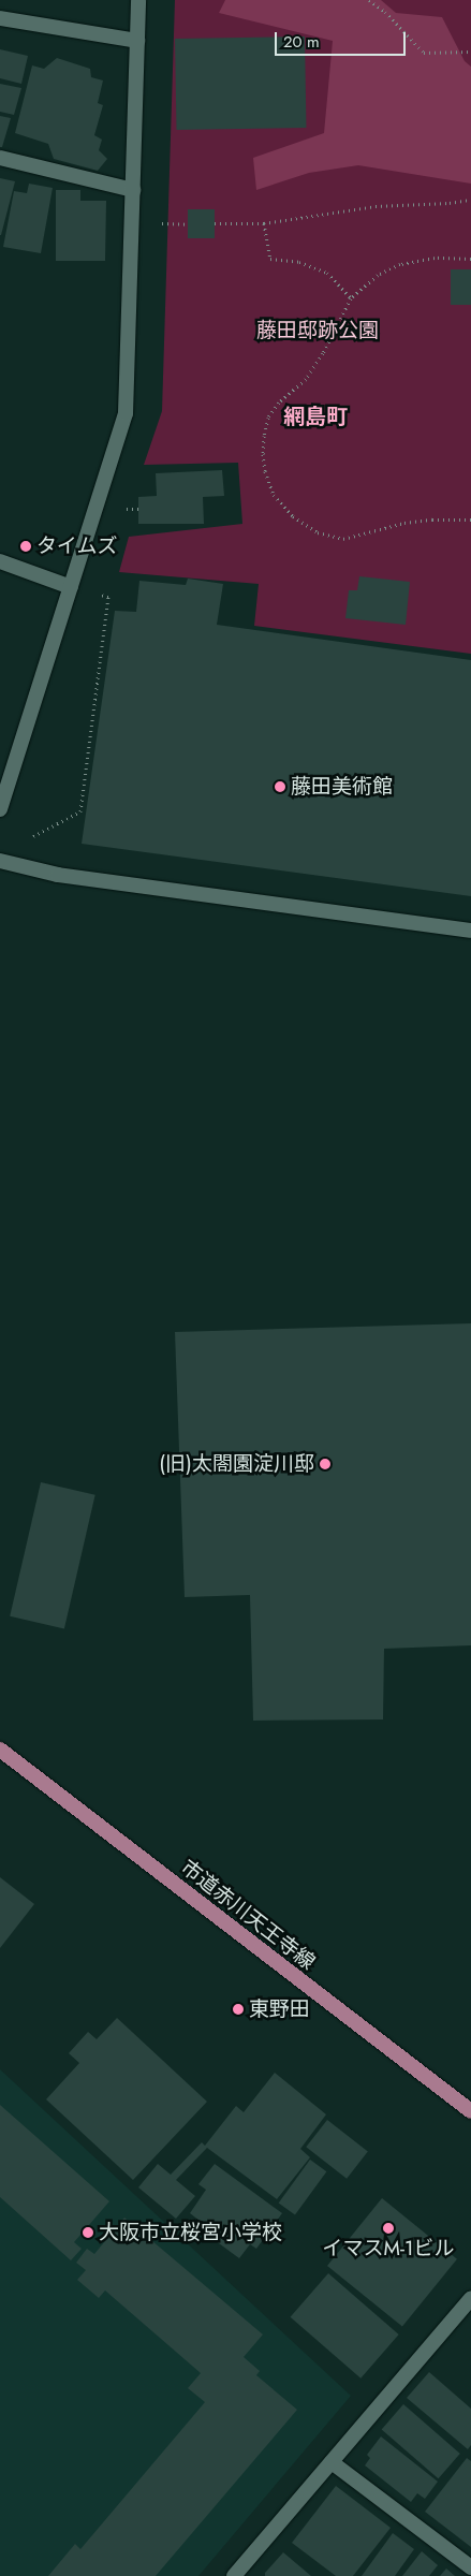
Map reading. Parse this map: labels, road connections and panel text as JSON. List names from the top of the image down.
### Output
{
  "streets": {
    "main road": ["市道赤川天王寺線"]
  },
  "districts": ["網島町"],
  "parks": ["藤田邸跡公園"],
  "places": [
    "タイムズ",
    "藤田美術館",
    "(旧)太閤園淀川邸",
    "東野田",
    "イマスM-1ビル",
    "大阪市立桜宮小学校"
  ],
  "scale_bar": "20 m"
}
